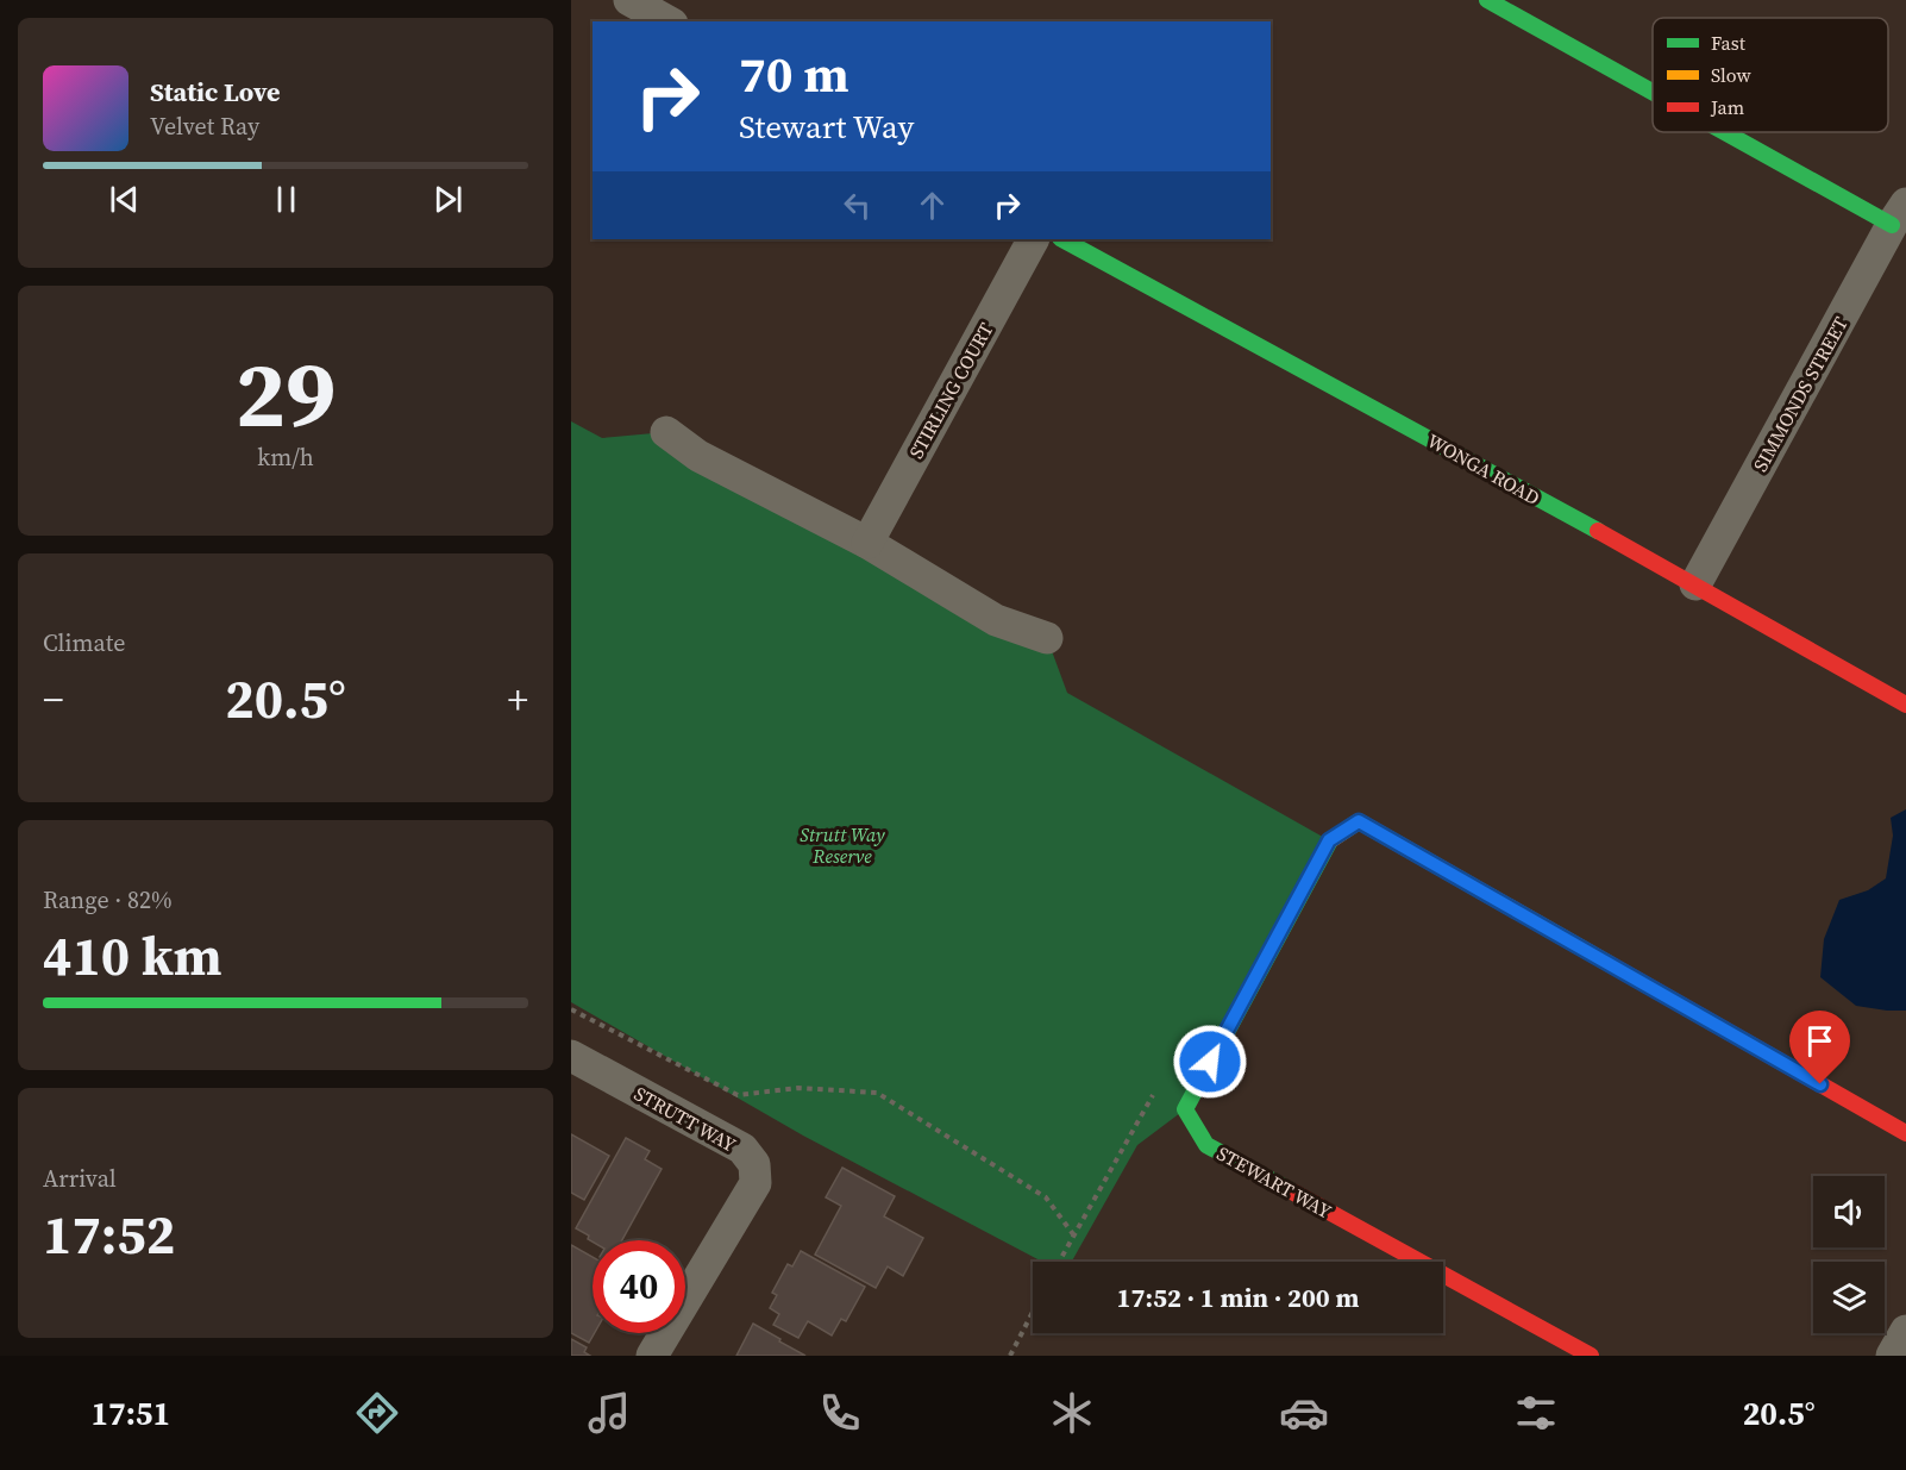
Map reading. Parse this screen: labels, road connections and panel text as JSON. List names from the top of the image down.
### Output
{
  "streets": {
    "street": [
      "STIRLING COURT",
      "SIMMONDS STREET",
      "WONGA ROAD",
      "STRUTT WAY",
      "STEWART WAY"
    ]
  },
  "crossings": [
    ["SIMMONDS STREET", "WONGA ROAD"]
  ],
  "parks": ["Strutt Way Reserve"],
  "legend": ["Fast", "Slow", "Jam"],
  "page": {
    "turn": ["70 m", "Stewart Way"],
    "song": ["Static Love", "Velvet Ray"],
    "tile": [
      ["29", "km/h"],
      "Climate",
      ["Range · 82%", "410 km"],
      ["Arrival", "17:52"]
    ],
    "heat": ["−", "20.5°", "+"],
    "limit": "40",
    "trip": "17:52 · 1 min · 200 m",
    "tabs": ["17:51", "20.5°"]
  }
}
